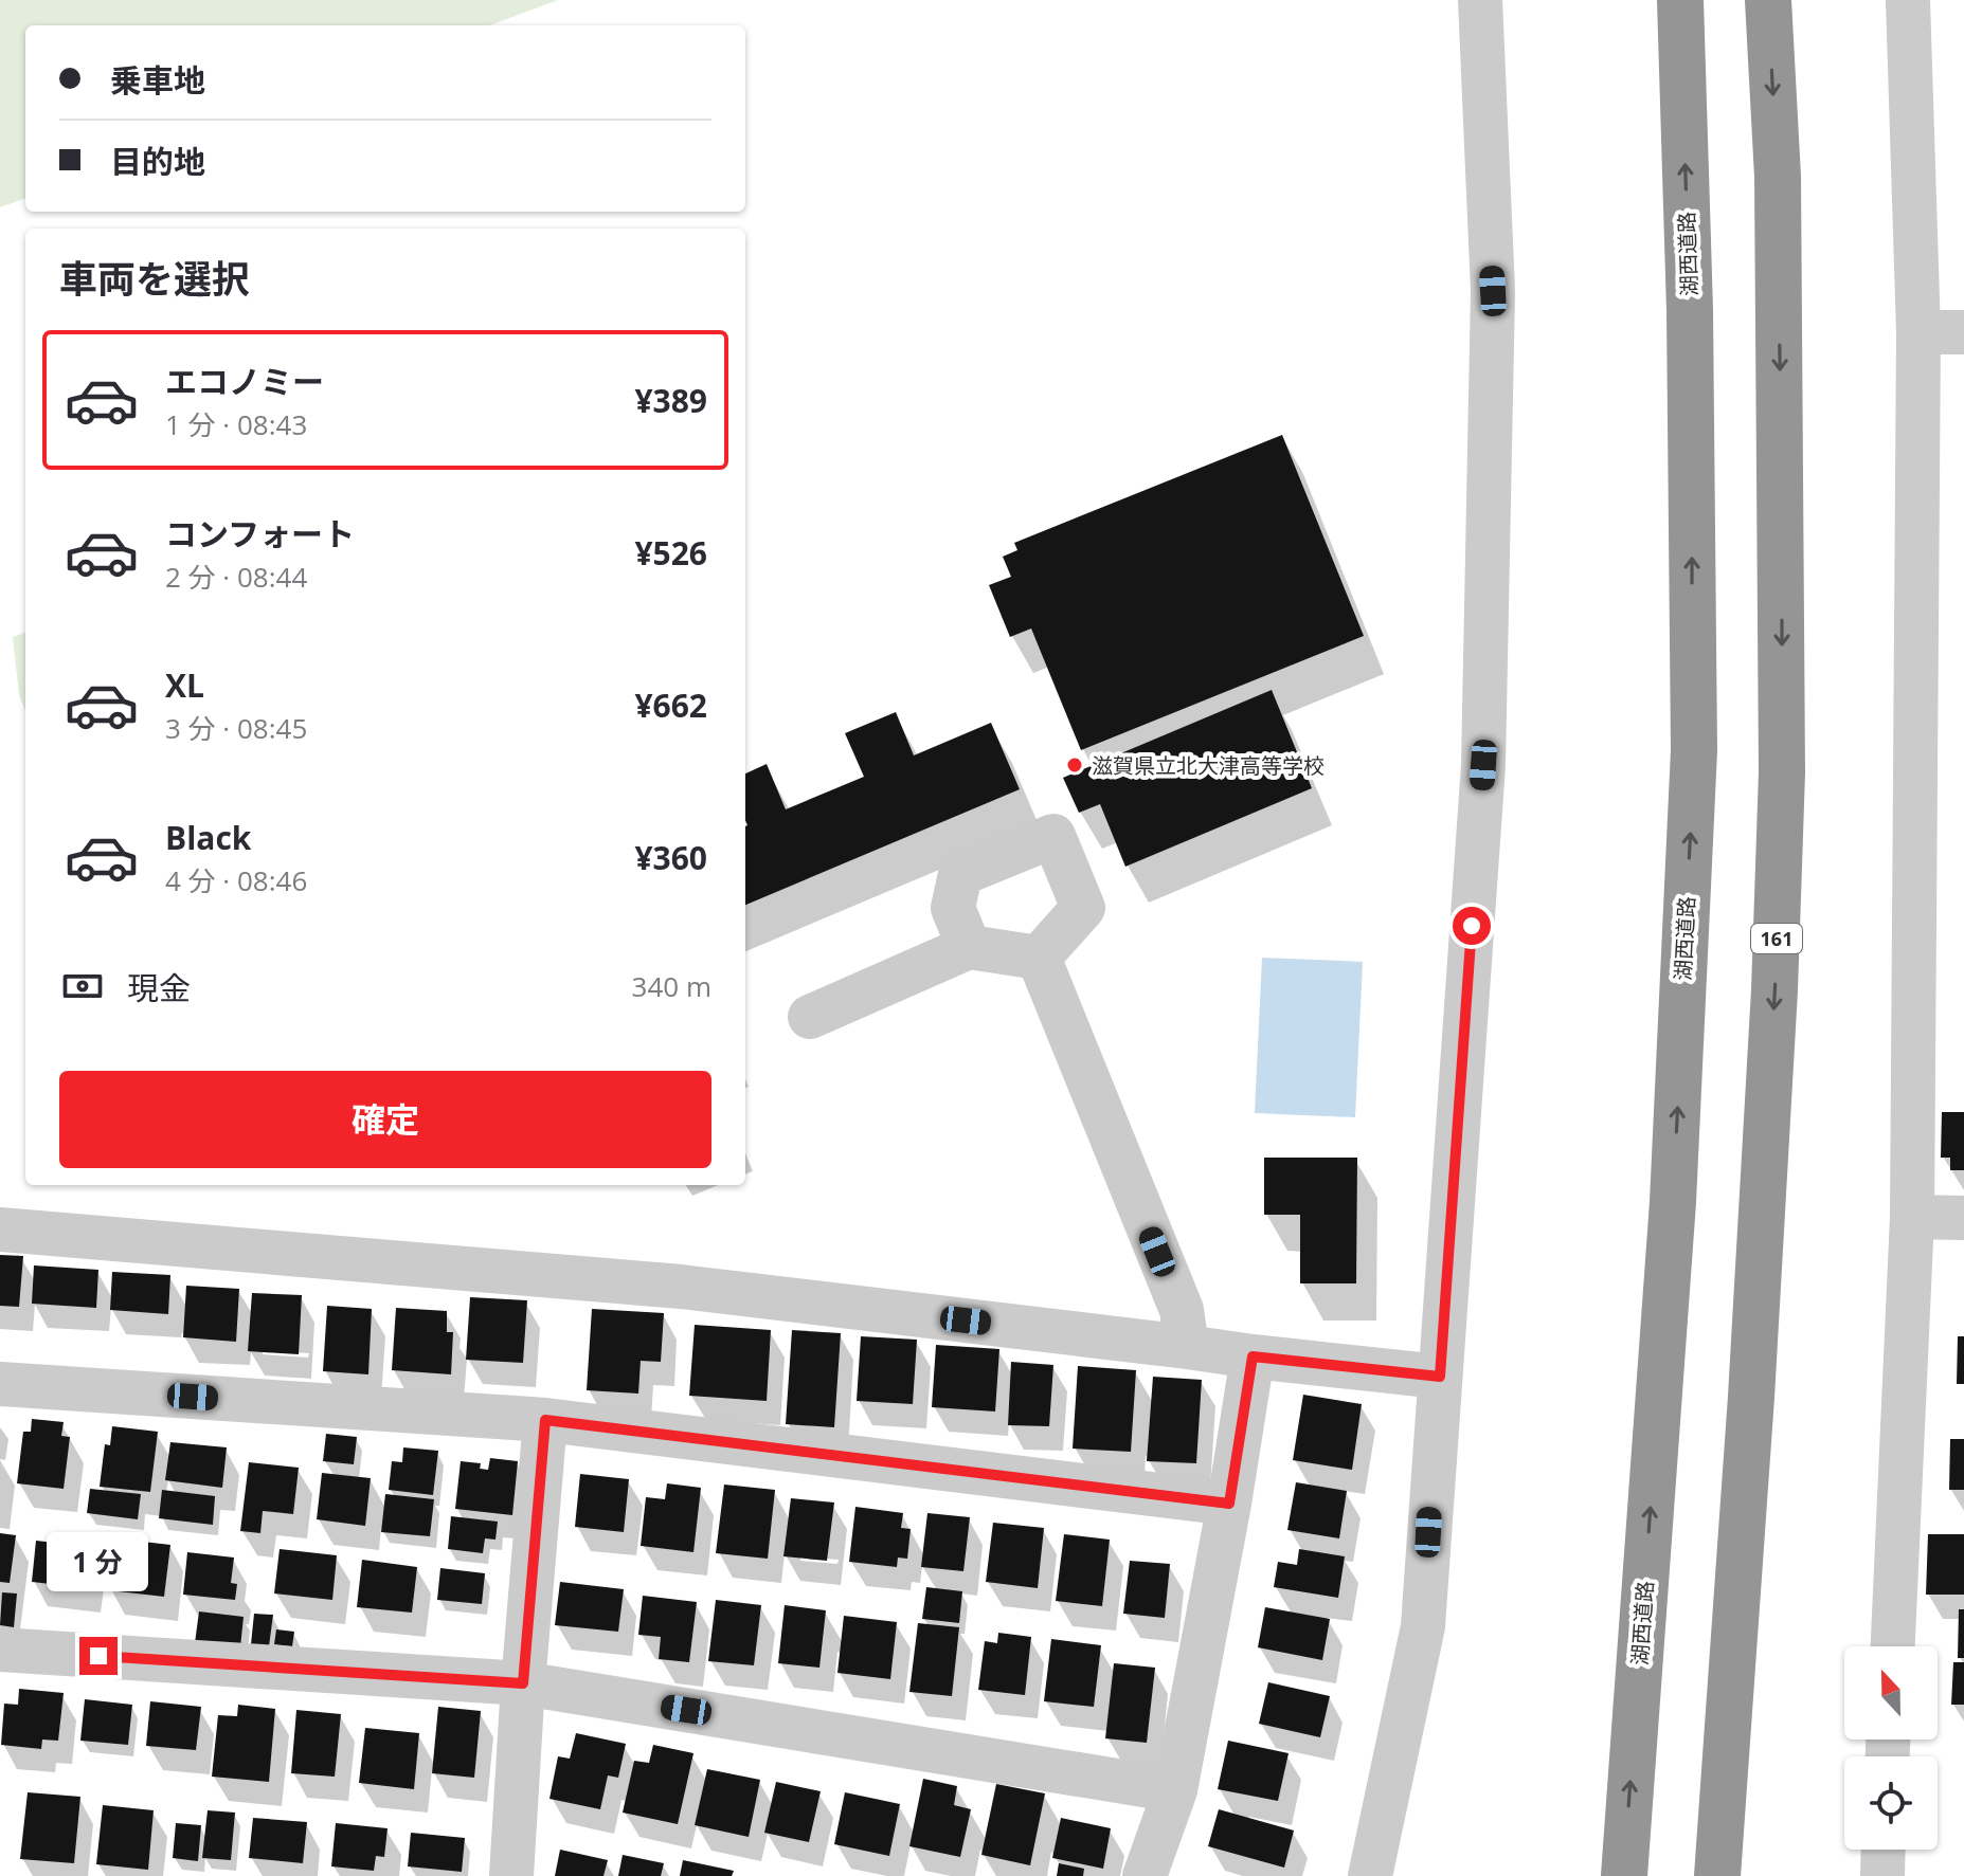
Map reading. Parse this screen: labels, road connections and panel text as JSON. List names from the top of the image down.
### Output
{
  "streets": {
    "highway": ["湖西道路", "161"]
  },
  "places": ["滋賀県立北大津高等学校"],
  "north": "top",
  "page": {
    "banner": ["乗車地", "目的地"],
    "heading": "車両を選択",
    "list": [
      {
        "name": "エコノミー",
        "note": "1 分 · 08:43",
        "value": "¥389"
      },
      {
        "name": "コンフォート",
        "note": "2 分 · 08:44",
        "value": "¥526"
      },
      {
        "name": "XL",
        "note": "3 分 · 08:45",
        "value": "¥662"
      },
      {
        "name": "Black",
        "note": "4 分 · 08:46",
        "value": "¥360"
      }
    ],
    "pay": ["現金", "340 m"],
    "buttons": "確定",
    "bubble": "1 分"
  }
}
